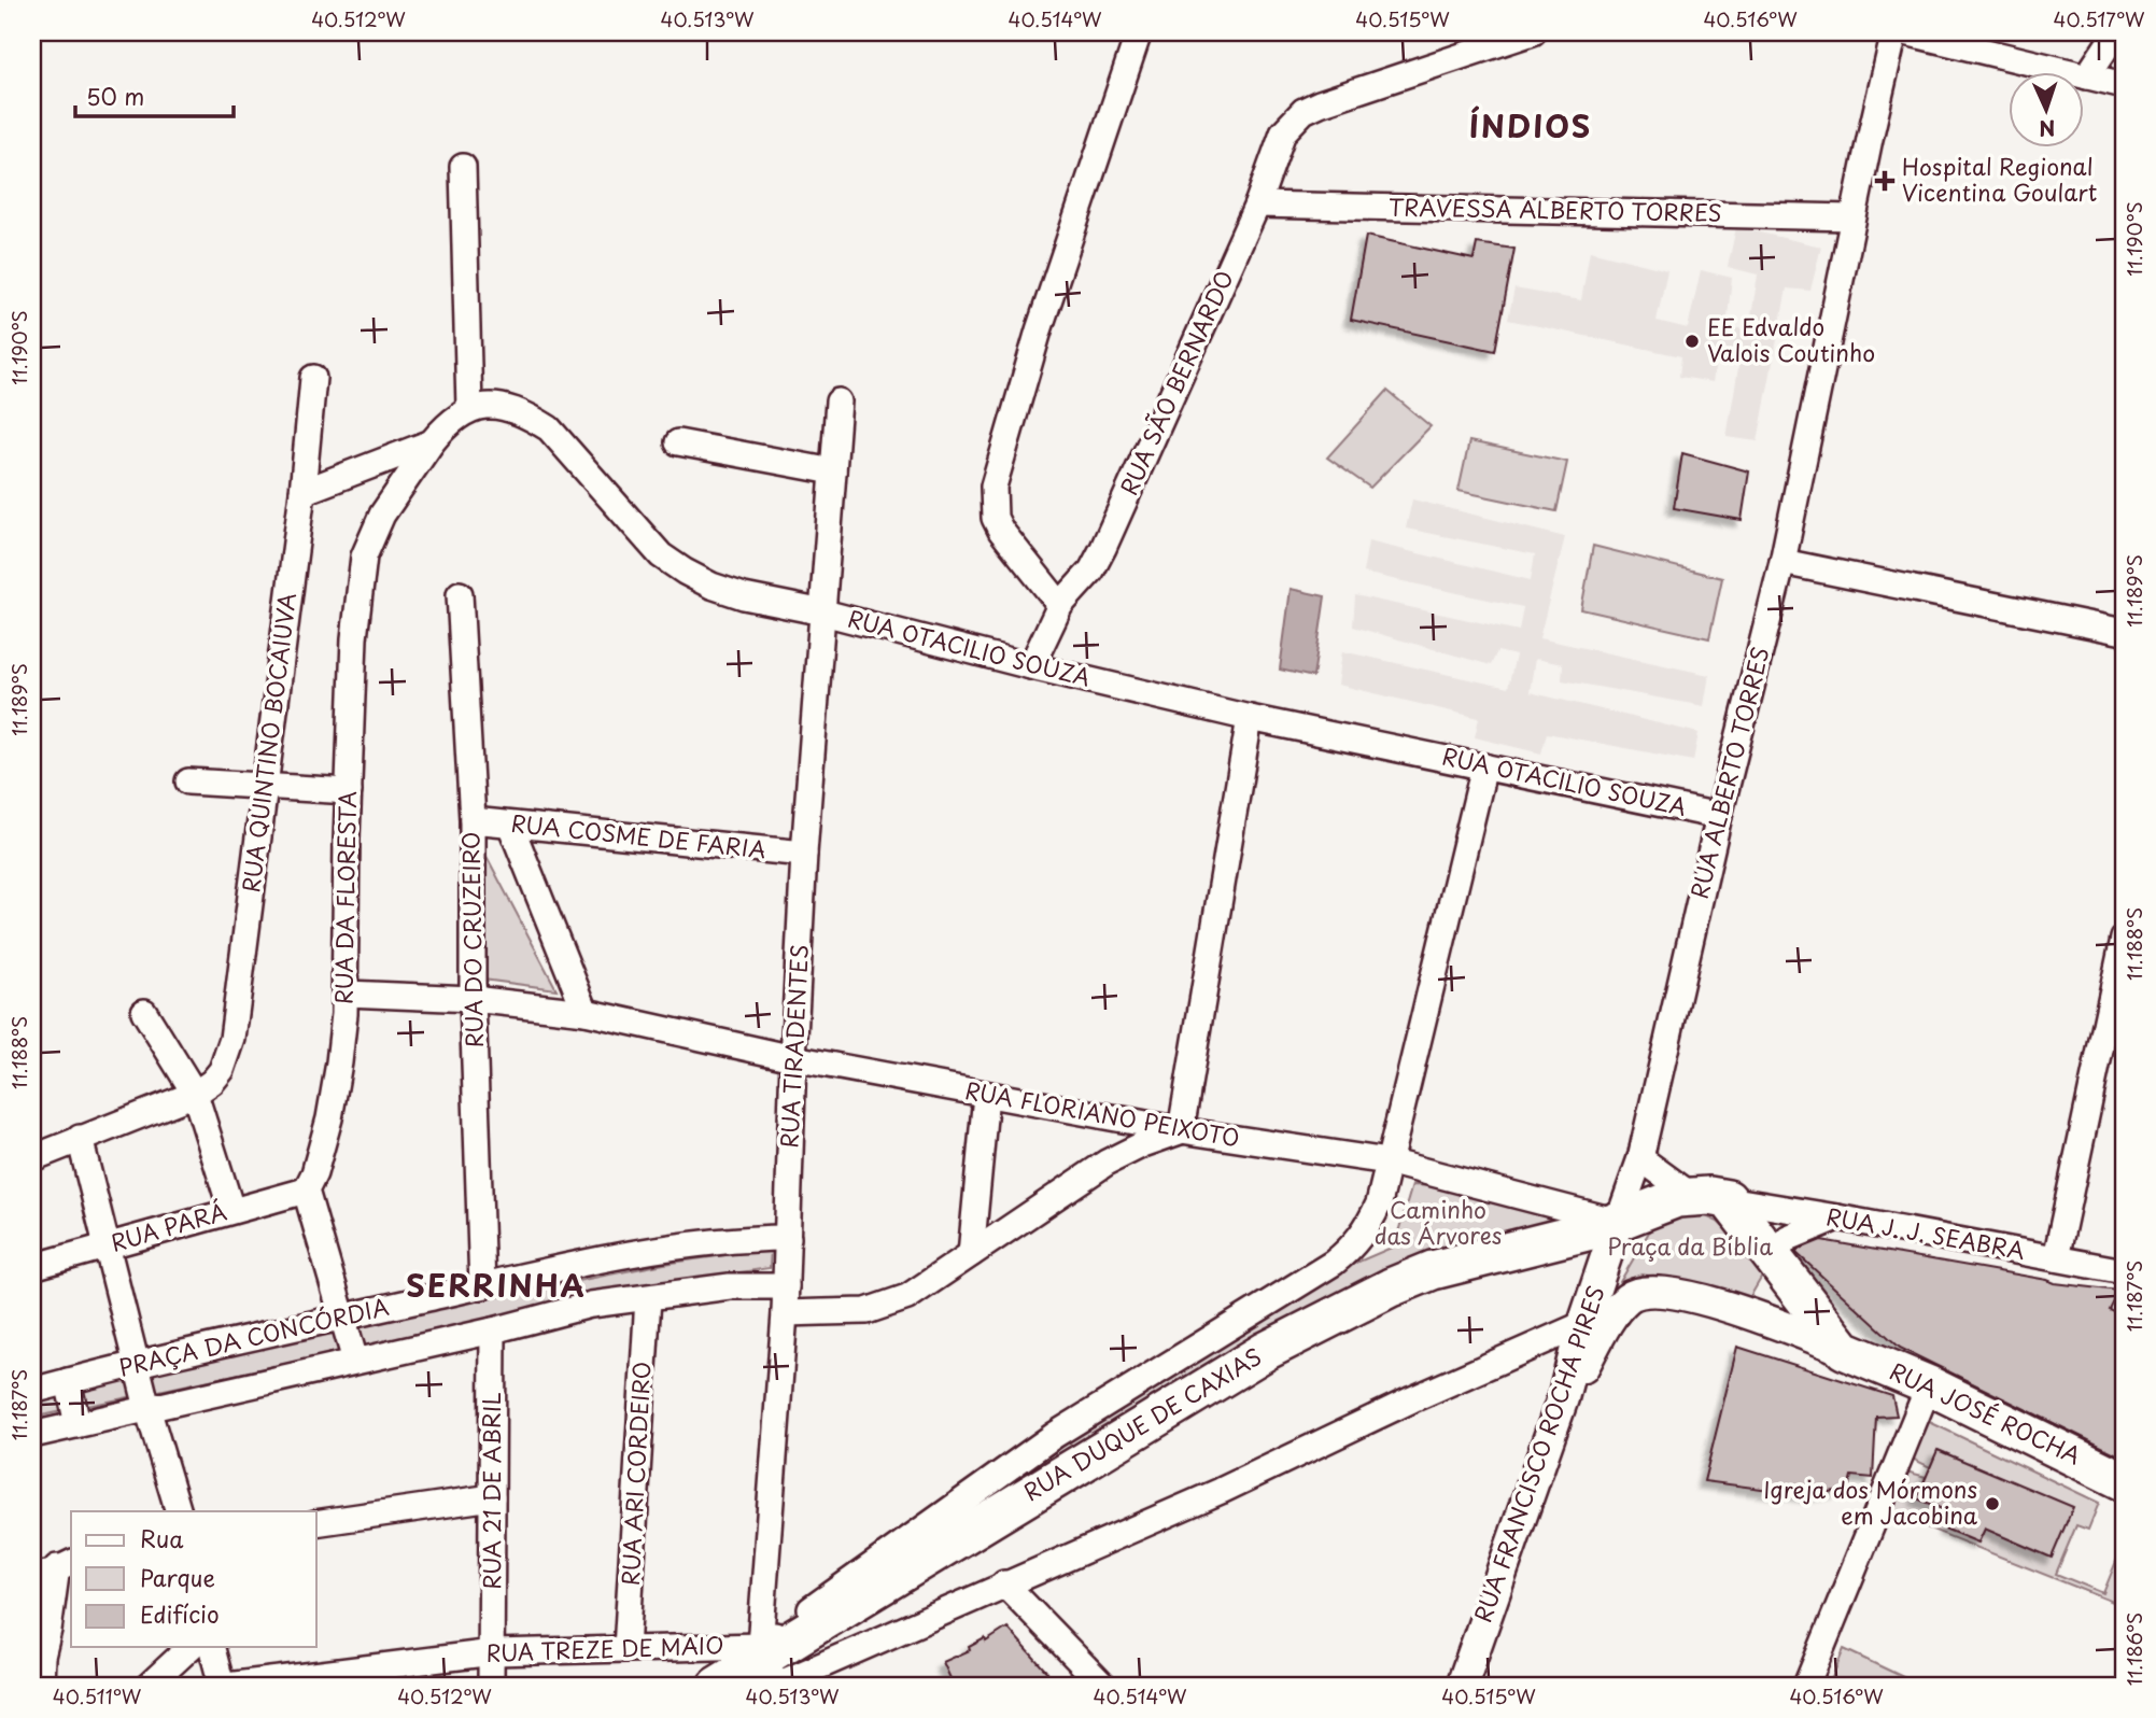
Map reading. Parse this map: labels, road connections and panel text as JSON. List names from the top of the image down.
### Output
{
  "streets": {
    "main road": ["RUA JOSÉ ROCHA", "RUA DUQUE DE CAXIAS"],
    "street": [
      "TRAVESSA ALBERTO TORRES",
      "RUA SÃO BERNARDO",
      "RUA OTACILIO SOUZA",
      "RUA QUINTINO BOCAIUVA",
      "RUA ALBERTO TORRES",
      "RUA COSME DE FARIA",
      "RUA DA FLORESTA",
      "RUA DO CRUZEIRO",
      "RUA TIRADENTES",
      "RUA FLORIANO PEIXOTO",
      "RUA PARÁ",
      "RUA J. J. SEABRA",
      "PRAÇA DA CONCÓRDIA",
      "RUA FRANCISCO ROCHA PIRES",
      "RUA ARI CORDEIRO",
      "RUA 21 DE ABRIL",
      "RUA TREZE DE MAIO"
    ]
  },
  "crossings": [
    ["TRAVESSA ALBERTO TORRES", "RUA SÃO BERNARDO"],
    ["TRAVESSA ALBERTO TORRES", "RUA ALBERTO TORRES"],
    ["RUA SÃO BERNARDO", "RUA OTACILIO SOUZA"],
    ["RUA OTACILIO SOUZA", "RUA ALBERTO TORRES"],
    ["RUA OTACILIO SOUZA", "RUA TIRADENTES"],
    ["RUA OTACILIO SOUZA", "RUA DUQUE DE CAXIAS"],
    ["RUA ALBERTO TORRES", "RUA FRANCISCO ROCHA PIRES"],
    ["RUA COSME DE FARIA", "RUA DO CRUZEIRO"],
    ["RUA COSME DE FARIA", "RUA TIRADENTES"],
    ["RUA DA FLORESTA", "RUA FLORIANO PEIXOTO"],
    ["RUA DA FLORESTA", "RUA PARÁ"],
    ["RUA DO CRUZEIRO", "RUA FLORIANO PEIXOTO"],
    ["RUA DO CRUZEIRO", "PRAÇA DA CONCÓRDIA"],
    ["RUA TIRADENTES", "RUA FLORIANO PEIXOTO"],
    ["RUA TIRADENTES", "PRAÇA DA CONCÓRDIA"],
    ["RUA TIRADENTES", "RUA DUQUE DE CAXIAS"],
    ["RUA TIRADENTES", "RUA TREZE DE MAIO"],
    ["RUA FLORIANO PEIXOTO", "RUA DUQUE DE CAXIAS"],
    ["RUA FLORIANO PEIXOTO", "RUA FRANCISCO ROCHA PIRES"],
    ["RUA J. J. SEABRA", "RUA DUQUE DE CAXIAS"],
    ["PRAÇA DA CONCÓRDIA", "RUA ARI CORDEIRO"],
    ["PRAÇA DA CONCÓRDIA", "RUA 21 DE ABRIL"],
    ["RUA DUQUE DE CAXIAS", "RUA FRANCISCO ROCHA PIRES"],
    ["RUA DUQUE DE CAXIAS", "RUA TREZE DE MAIO"],
    ["RUA ARI CORDEIRO", "RUA TREZE DE MAIO"],
    ["RUA 21 DE ABRIL", "RUA TREZE DE MAIO"]
  ],
  "districts": ["ÍNDIOS", "SERRINHA"],
  "parks": ["Caminho das Árvores", "Praça da Bíblia"],
  "places": {
    "health": ["Hospital Regional Vicentina Goulart"],
    "other": ["EE Edvaldo Valois Coutinho", "Igreja dos Mórmons em Jacobina"]
  },
  "legend": ["Rua", "Parque", "Edifício"],
  "scale_bar": "50 m",
  "north": "bottom",
  "coordinates": [
    "40.512°W",
    "40.513°W",
    "40.514°W",
    "40.515°W",
    "40.516°W",
    "40.517°W",
    "11.190°S",
    "11.189°S",
    "11.188°S",
    "11.187°S",
    "11.186°S",
    "40.511°W"
  ]
}
